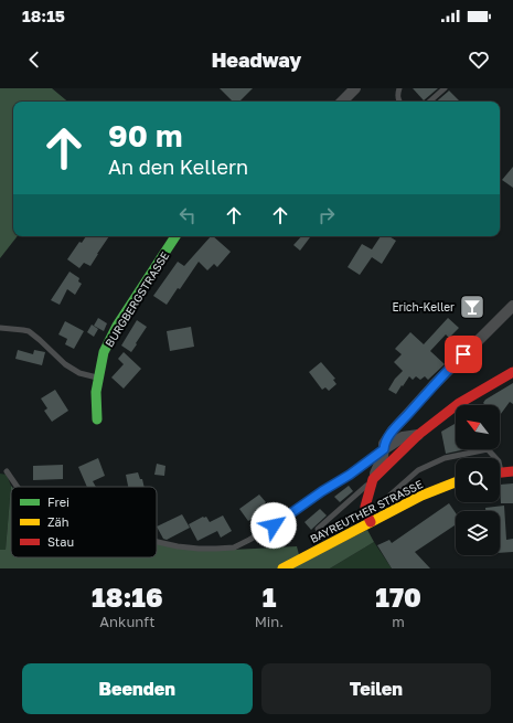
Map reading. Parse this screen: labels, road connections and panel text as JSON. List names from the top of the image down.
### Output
{
  "streets": {
    "street": ["BURGBERGSTRASSE", "BAYREUTHER STRASSE"]
  },
  "places": {
    "bar": ["Erich-Keller"]
  },
  "legend": ["Frei", "Zäh", "Stau"],
  "north": "top left",
  "page": {
    "status": "18:15",
    "header": "Headway",
    "turn": ["90 m", "An den Kellern"],
    "eta": [
      "18:16",
      "Ankunft",
      "1",
      "Min.",
      "170",
      "m"
    ],
    "buttons": ["Beenden", "Teilen"]
  }
}
